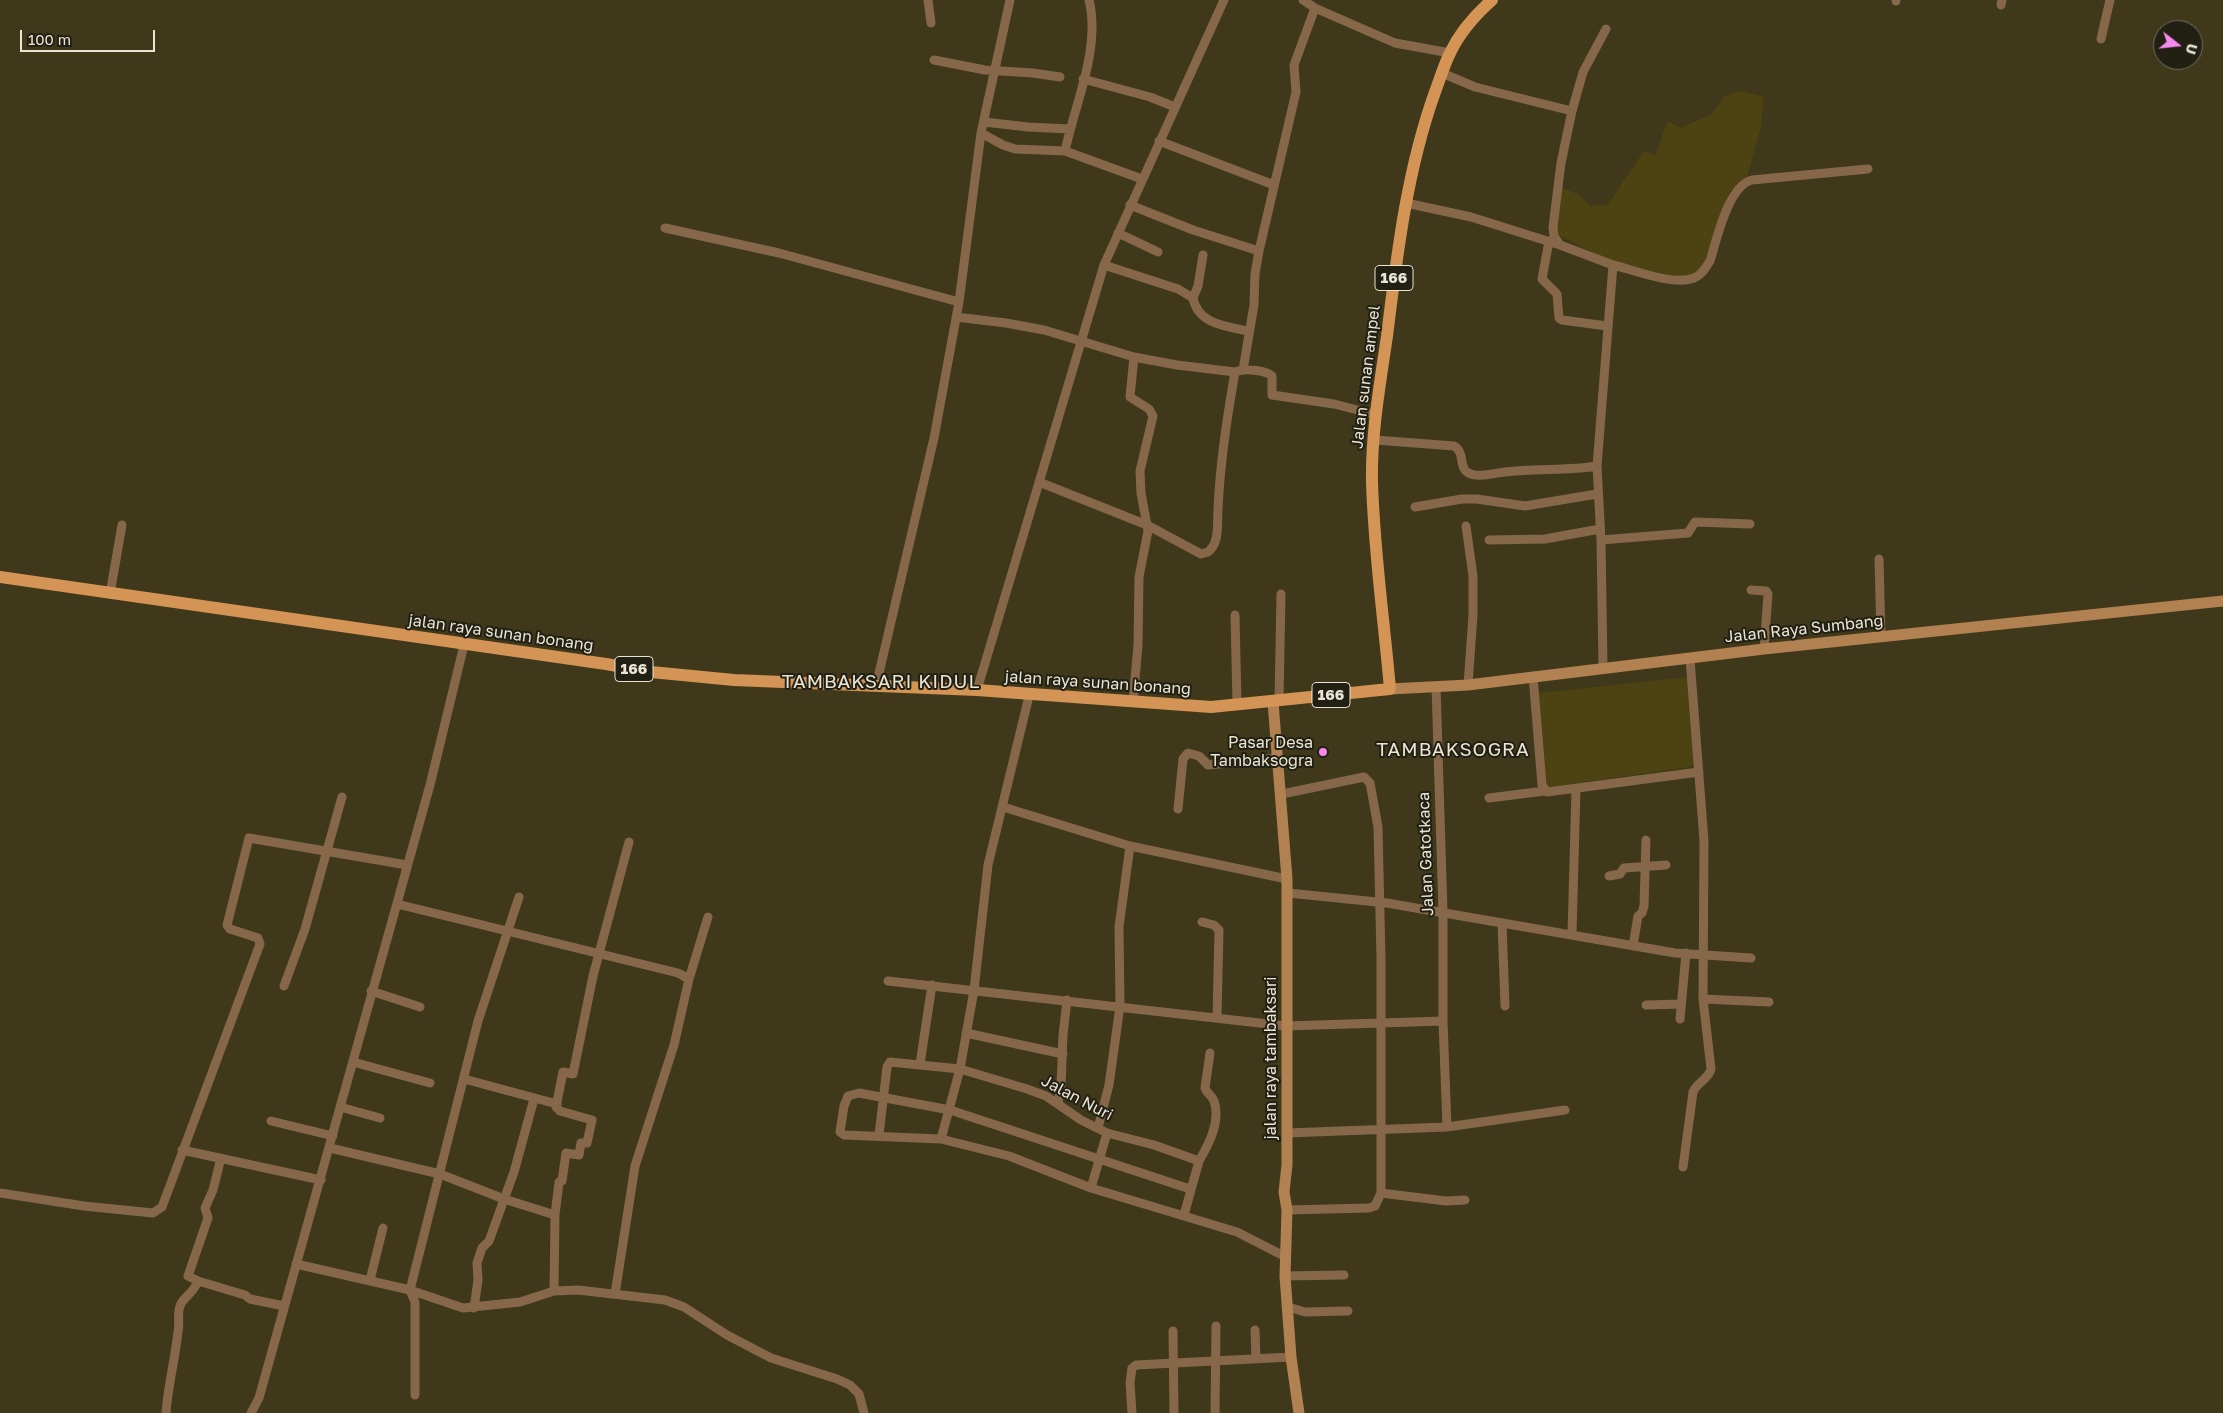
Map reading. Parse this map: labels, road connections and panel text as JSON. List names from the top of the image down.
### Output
{
  "streets": {
    "main road": ["166", "Jalan sunan ampel", "jalan raya sunan bonang"],
    "street": [
      "Jalan Raya Sumbang",
      "Jalan Gatotkaca",
      "jalan raya tambaksari",
      "Jalan Nuri"
    ]
  },
  "crossings": [
    ["Jalan sunan ampel", "Jalan Raya Sumbang"],
    ["Jalan sunan ampel", "jalan raya sunan bonang"],
    ["Jalan Raya Sumbang", "jalan raya sunan bonang"],
    ["Jalan Raya Sumbang", "Jalan Gatotkaca"],
    ["jalan raya sunan bonang", "jalan raya tambaksari"]
  ],
  "districts": ["TAMBAKSARI KIDUL", "TAMBAKSOGRA"],
  "places": ["Pasar Desa Tambaksogra"],
  "scale_bar": "100 m",
  "north": "right"
}
